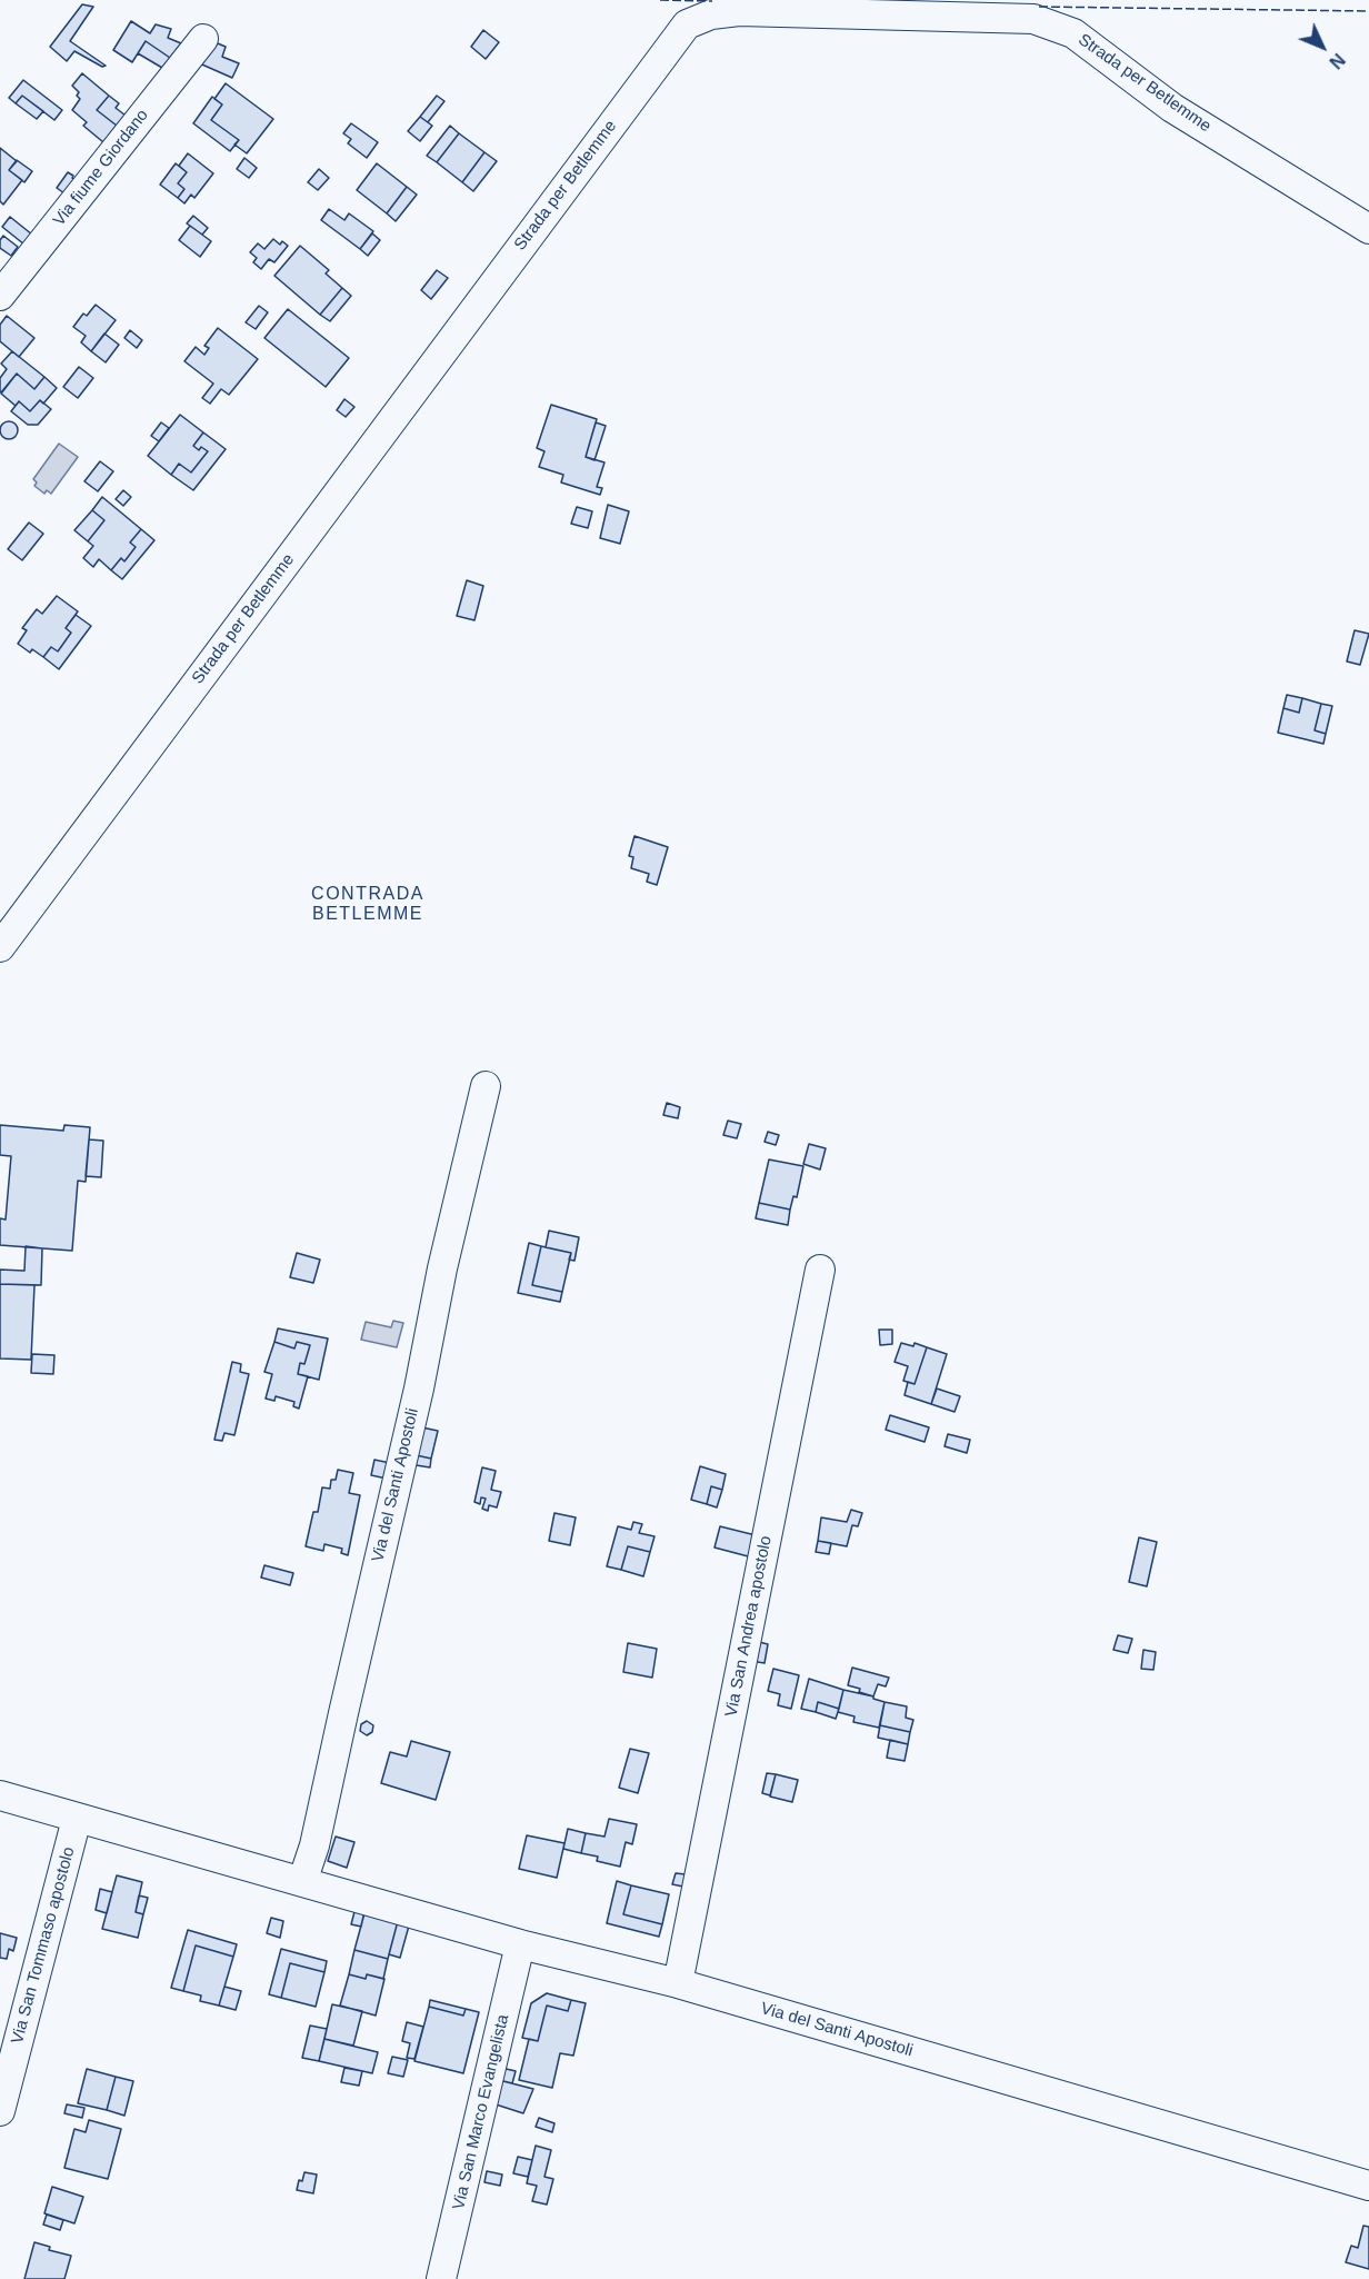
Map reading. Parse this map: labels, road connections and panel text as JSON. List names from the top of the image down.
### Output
{
  "streets": {
    "street": [
      "Strada per Betlemme",
      "Via fiume Giordano",
      "Via del Santi Apostoli",
      "Via San Andrea apostolo",
      "Via San Tommaso apostolo",
      "Via San Marco Evangelista"
    ]
  },
  "crossings": [
    ["Via del Santi Apostoli", "Via San Andrea apostolo"],
    ["Via del Santi Apostoli", "Via San Tommaso apostolo"],
    ["Via del Santi Apostoli", "Via San Marco Evangelista"]
  ],
  "districts": ["CONTRADA BETLEMME"],
  "north": "bottom right"
}
